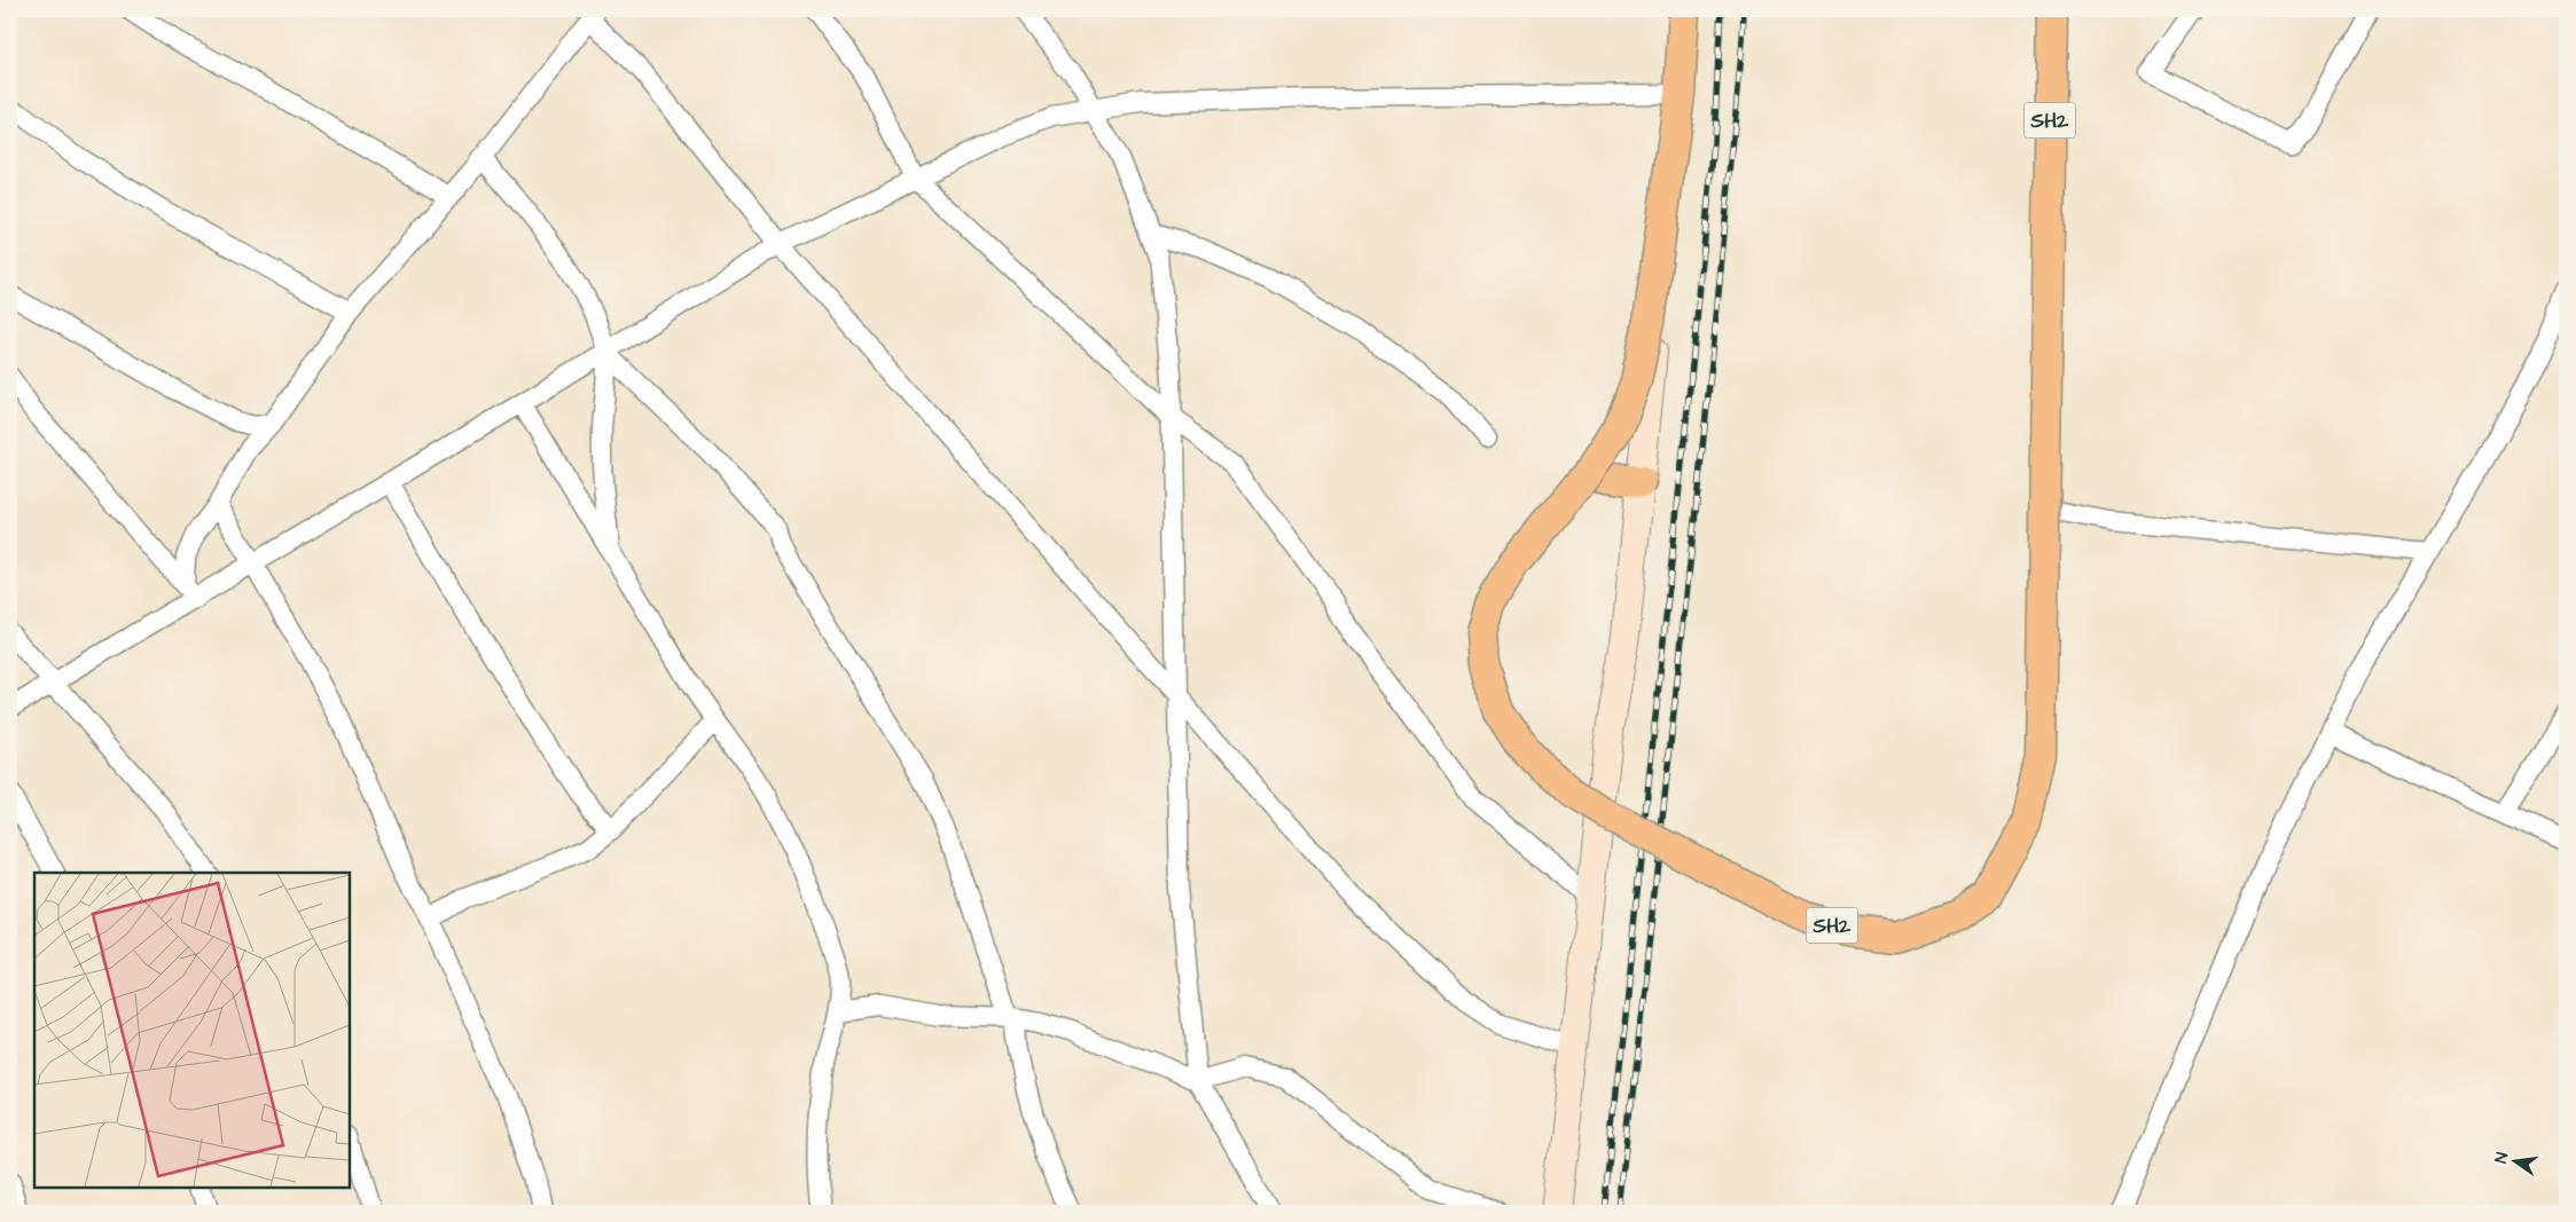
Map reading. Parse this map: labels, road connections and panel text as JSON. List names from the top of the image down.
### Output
{
  "streets": {
    "main road": ["SH2"]
  },
  "north": "left"
}
